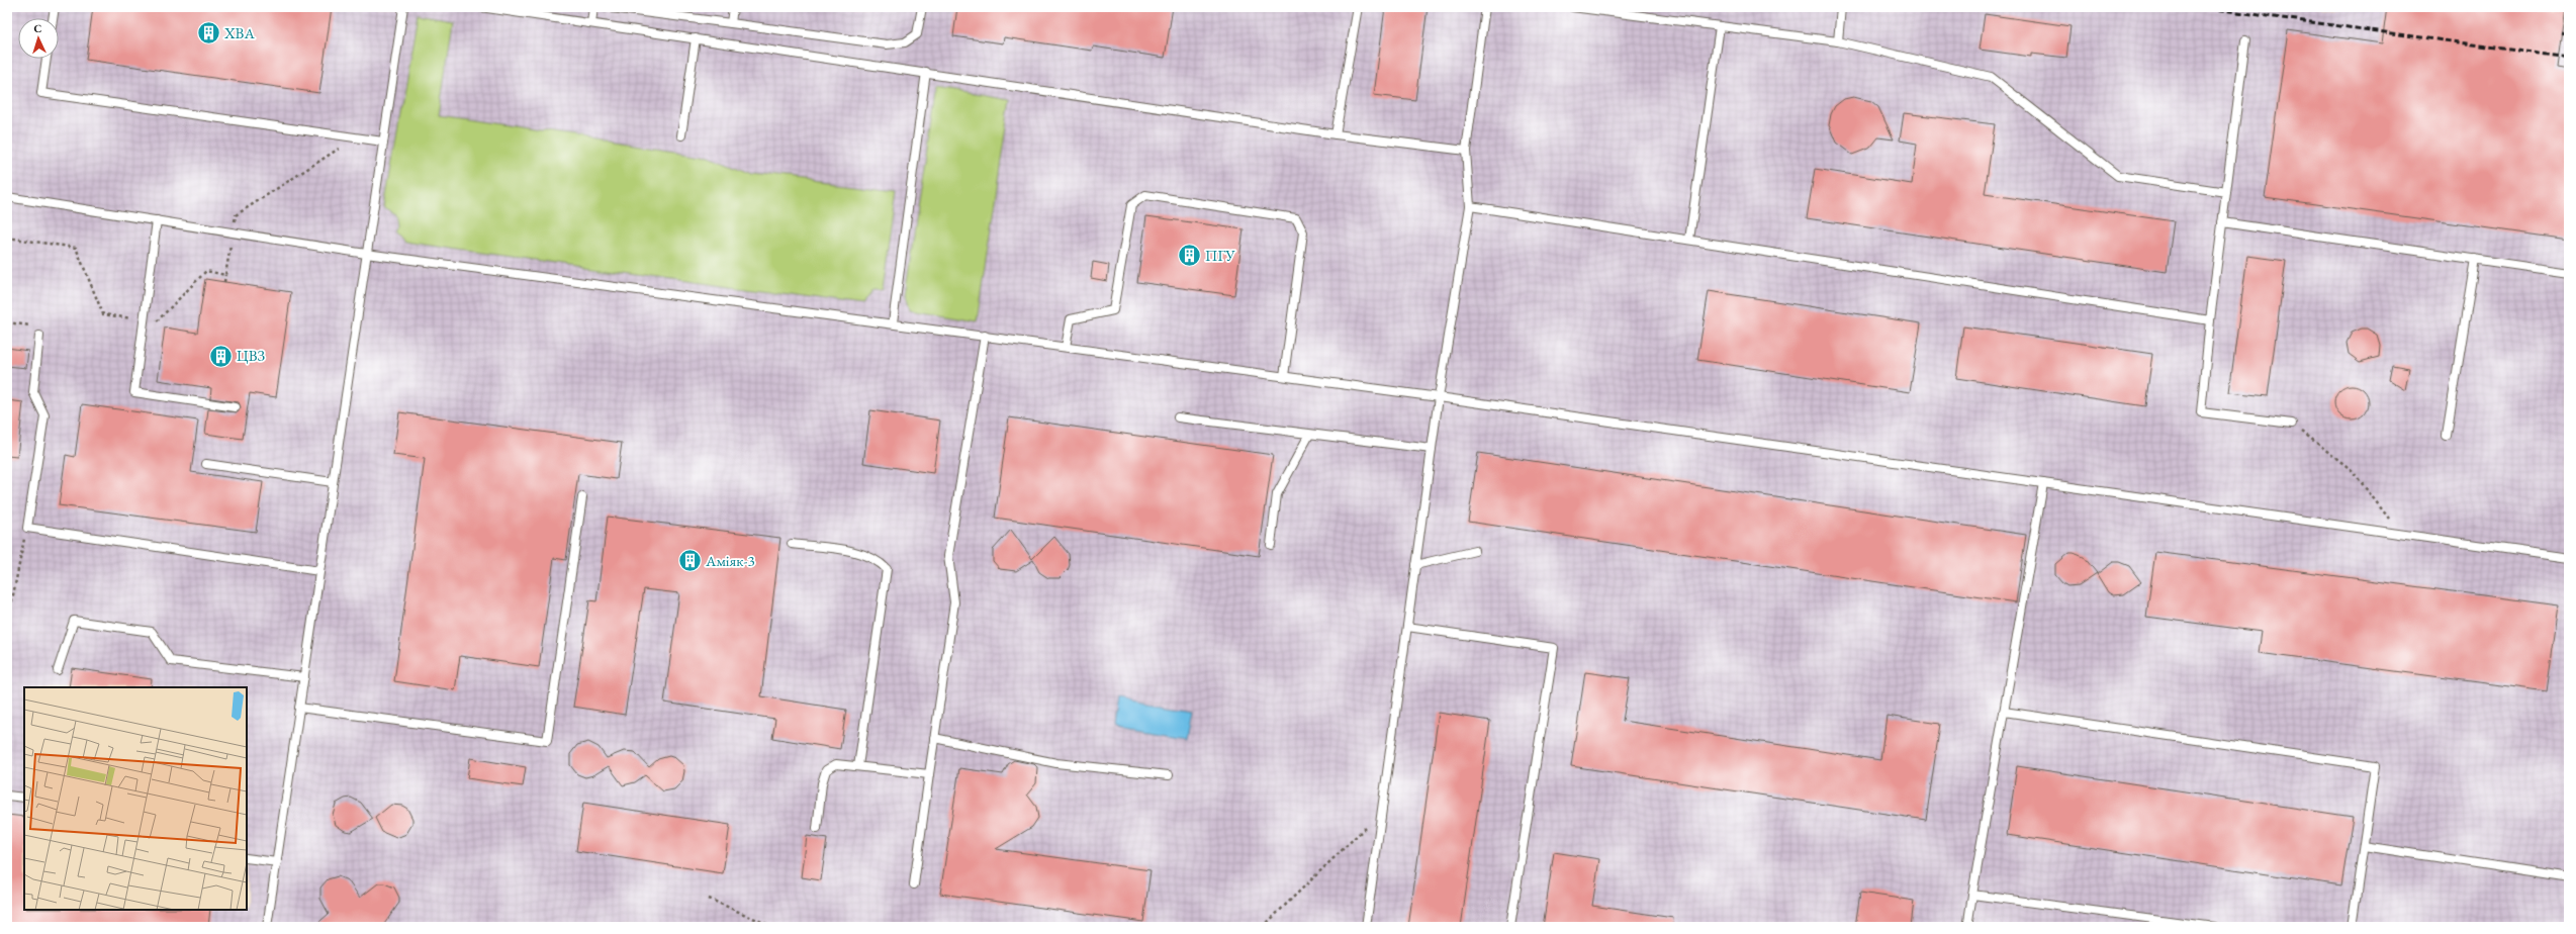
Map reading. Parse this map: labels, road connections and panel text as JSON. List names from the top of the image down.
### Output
{
  "places": {
    "building": [
      "ХВА",
      "ПГУ",
      "ЦВЗ",
      "Аміяк-3"
    ]
  },
  "north": "top"
}
